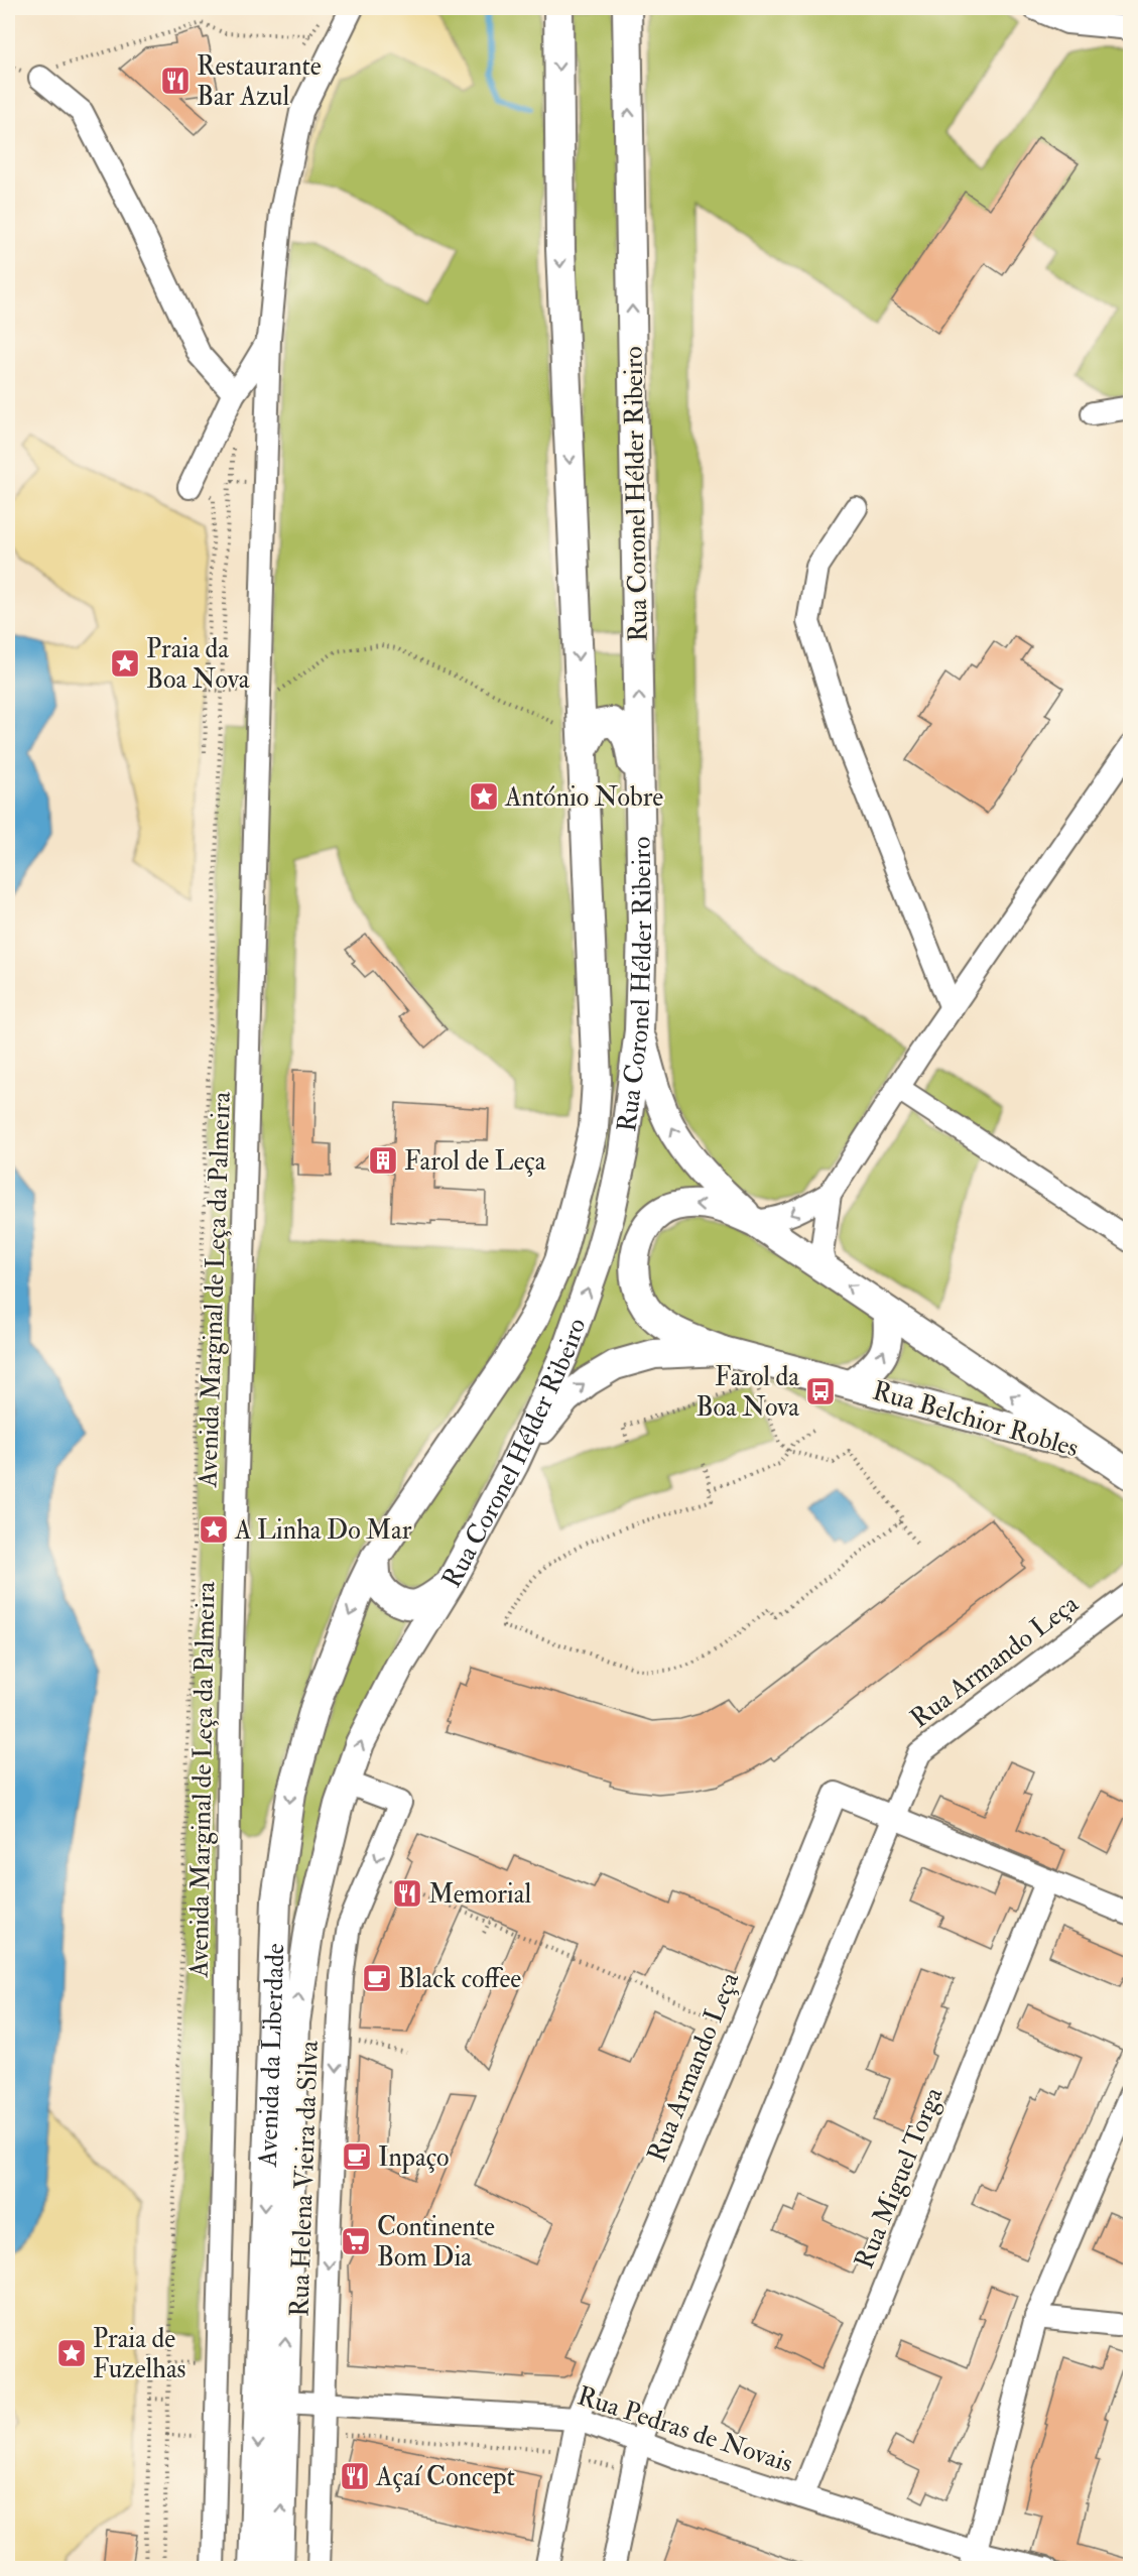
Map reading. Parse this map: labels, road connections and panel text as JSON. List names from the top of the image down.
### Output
{
  "streets": {
    "main road": ["Rua Coronel Hélder Ribeiro", "Rua Belchior Robles", "Avenida da Liberdade"],
    "street": [
      "Avenida Marginal de Leça da Palmeira",
      "Rua Armando Leça",
      "Rua Miguel Torga",
      "Rua Helena Vieira da Silva",
      "Rua Pedras de Novais"
    ]
  },
  "crossings": [
    ["Rua Coronel Hélder Ribeiro", "Rua Belchior Robles"],
    ["Rua Coronel Hélder Ribeiro", "Avenida da Liberdade"],
    ["Rua Armando Leça", "Rua Miguel Torga"],
    ["Rua Armando Leça", "Rua Pedras de Novais"],
    ["Avenida da Liberdade", "Rua Helena Vieira da Silva"],
    ["Avenida da Liberdade", "Rua Pedras de Novais"],
    ["Rua Miguel Torga", "Rua Pedras de Novais"],
    ["Rua Helena Vieira da Silva", "Rua Pedras de Novais"]
  ],
  "one_way": ["Rua Helena Vieira da Silva"],
  "places": {
    "restaurant": ["Restaurante Bar Azul", "Memorial", "Açaí Concept"],
    "place": [
      "Praia da Boa Nova",
      "António Nobre",
      "A Linha Do Mar",
      "Praia de Fuzelhas"
    ],
    "building": ["Farol de Leça"],
    "bus stop": ["Farol da Boa Nova"],
    "cafe": ["Black coffee", "Inpaço"],
    "supermarket": ["Continente Bom Dia"]
  }
}
